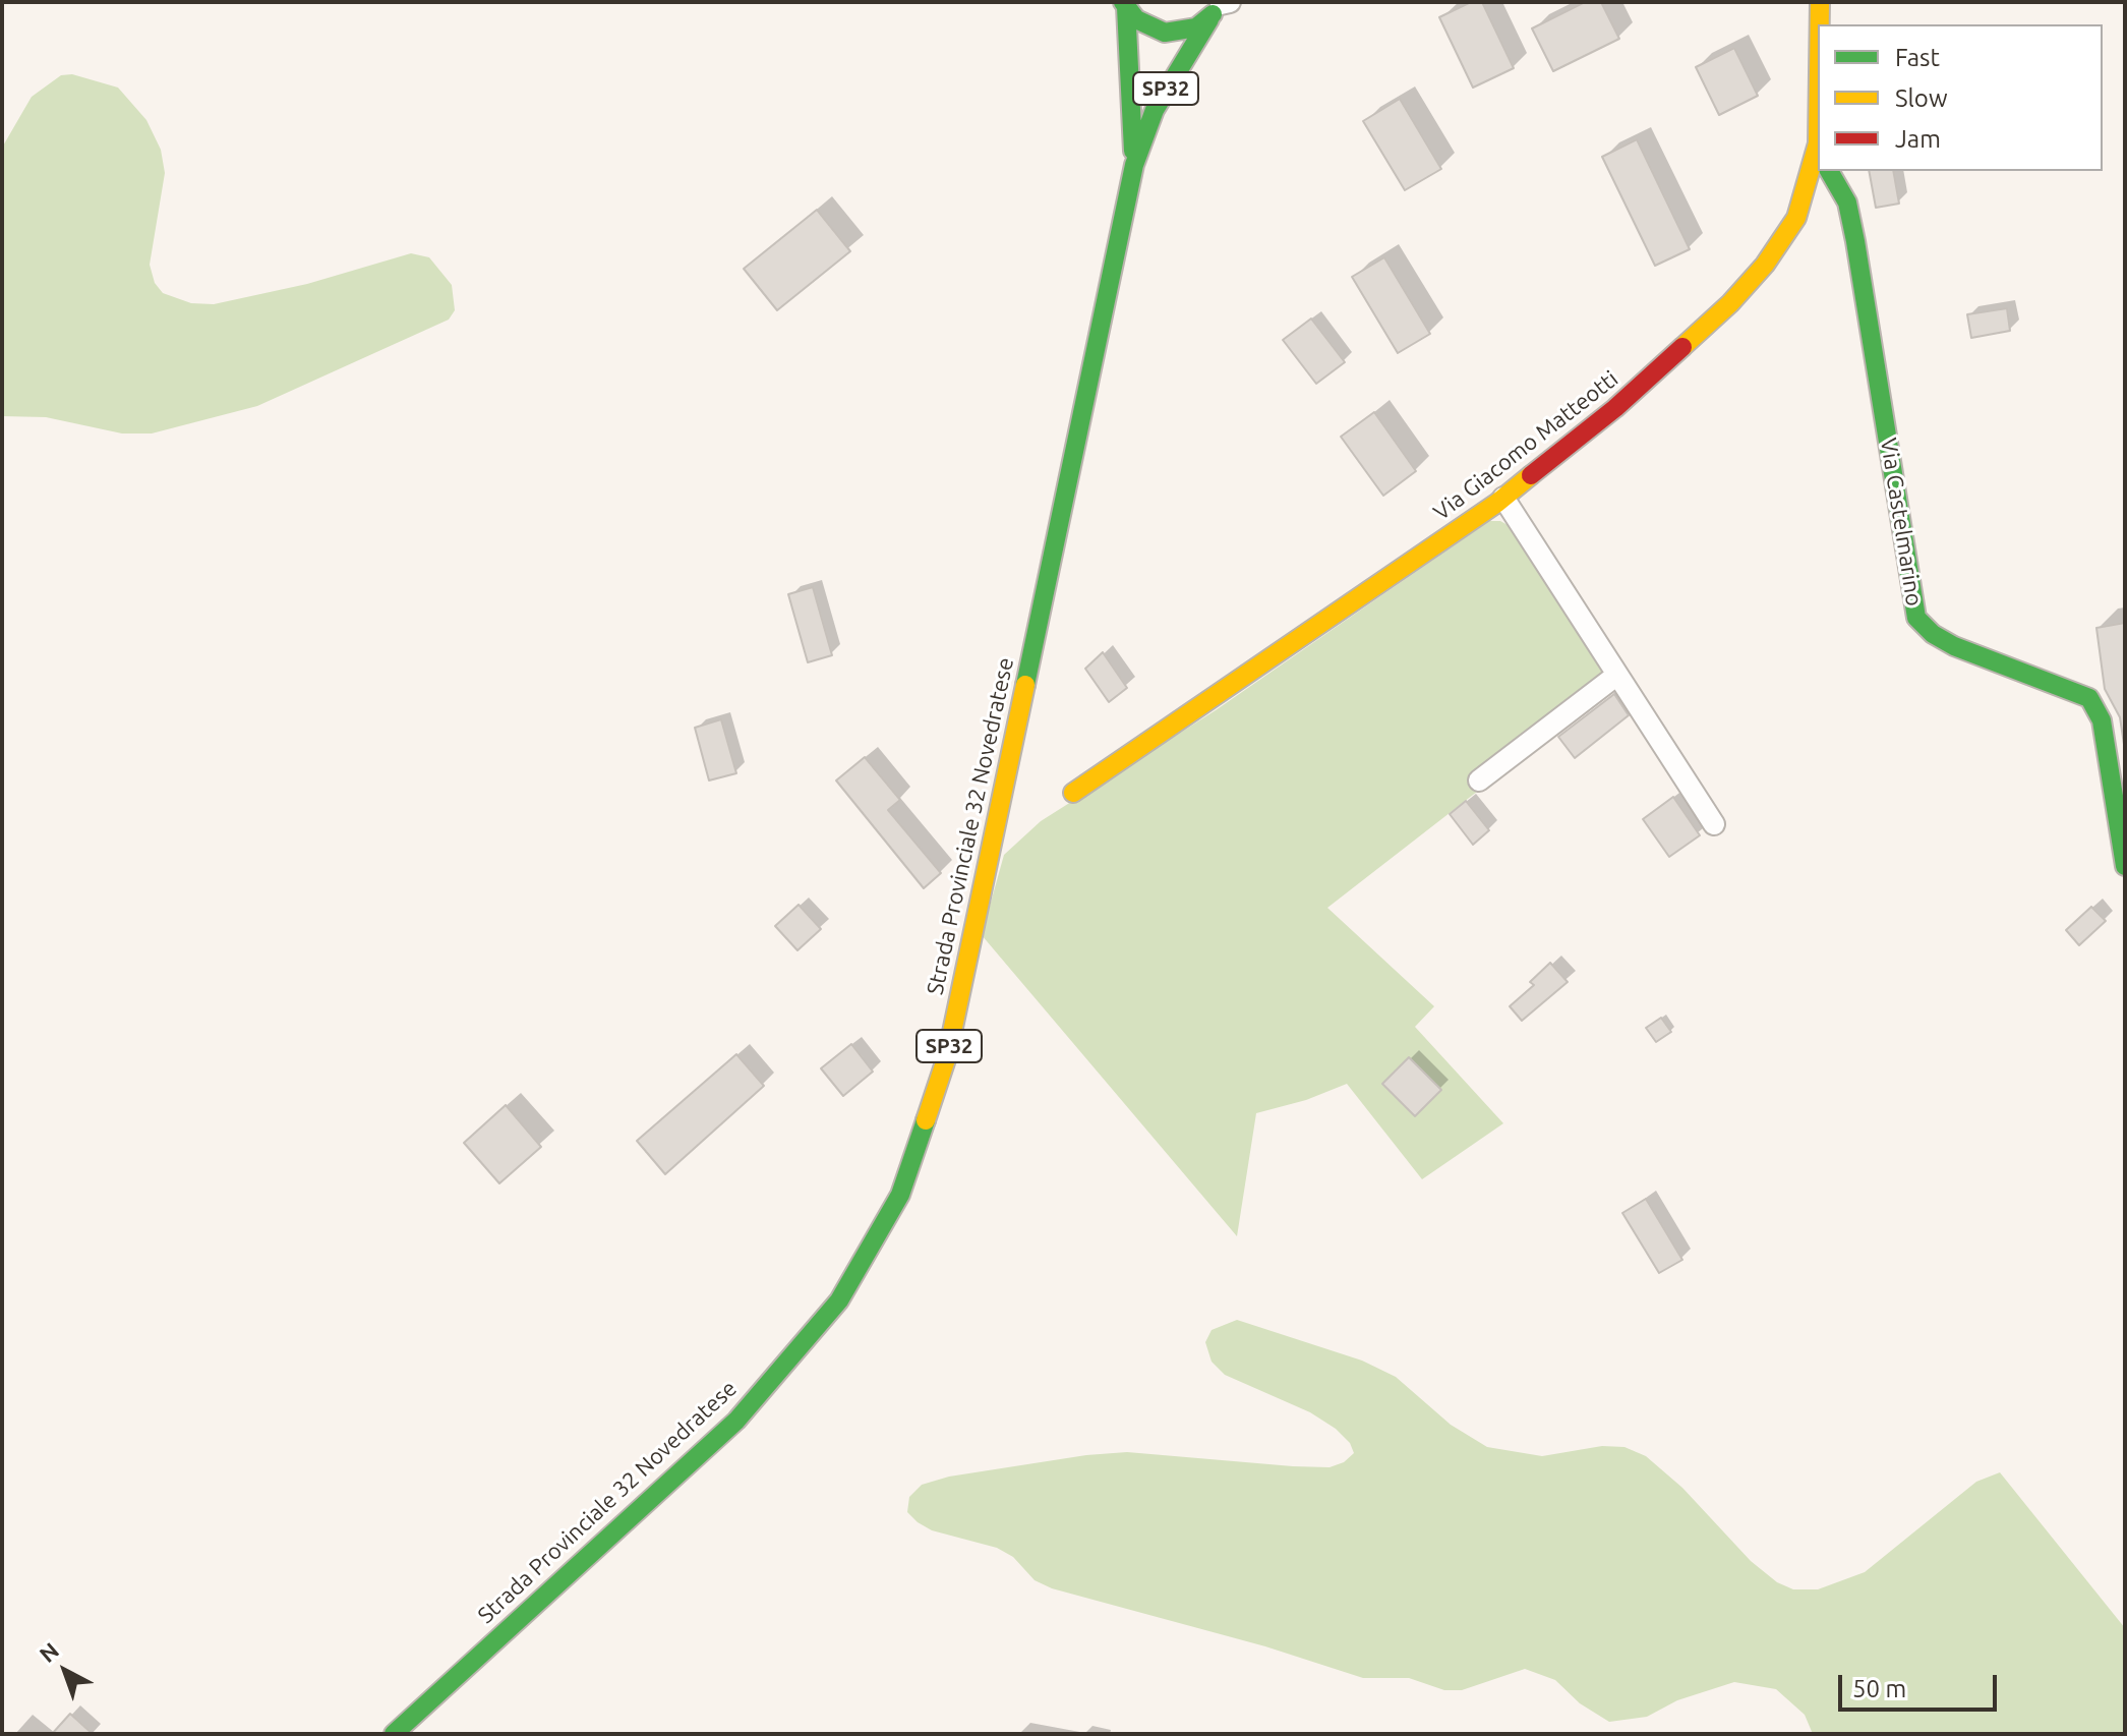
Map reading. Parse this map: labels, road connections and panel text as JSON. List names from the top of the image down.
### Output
{
  "streets": {
    "main road": [
      "SP32",
      "Via Giacomo Matteotti",
      "Via Castelmarino",
      "Strada Provinciale 32 Novedratese"
    ]
  },
  "legend": ["Fast", "Slow", "Jam"],
  "scale_bar": "50 m",
  "north": "top left"
}
